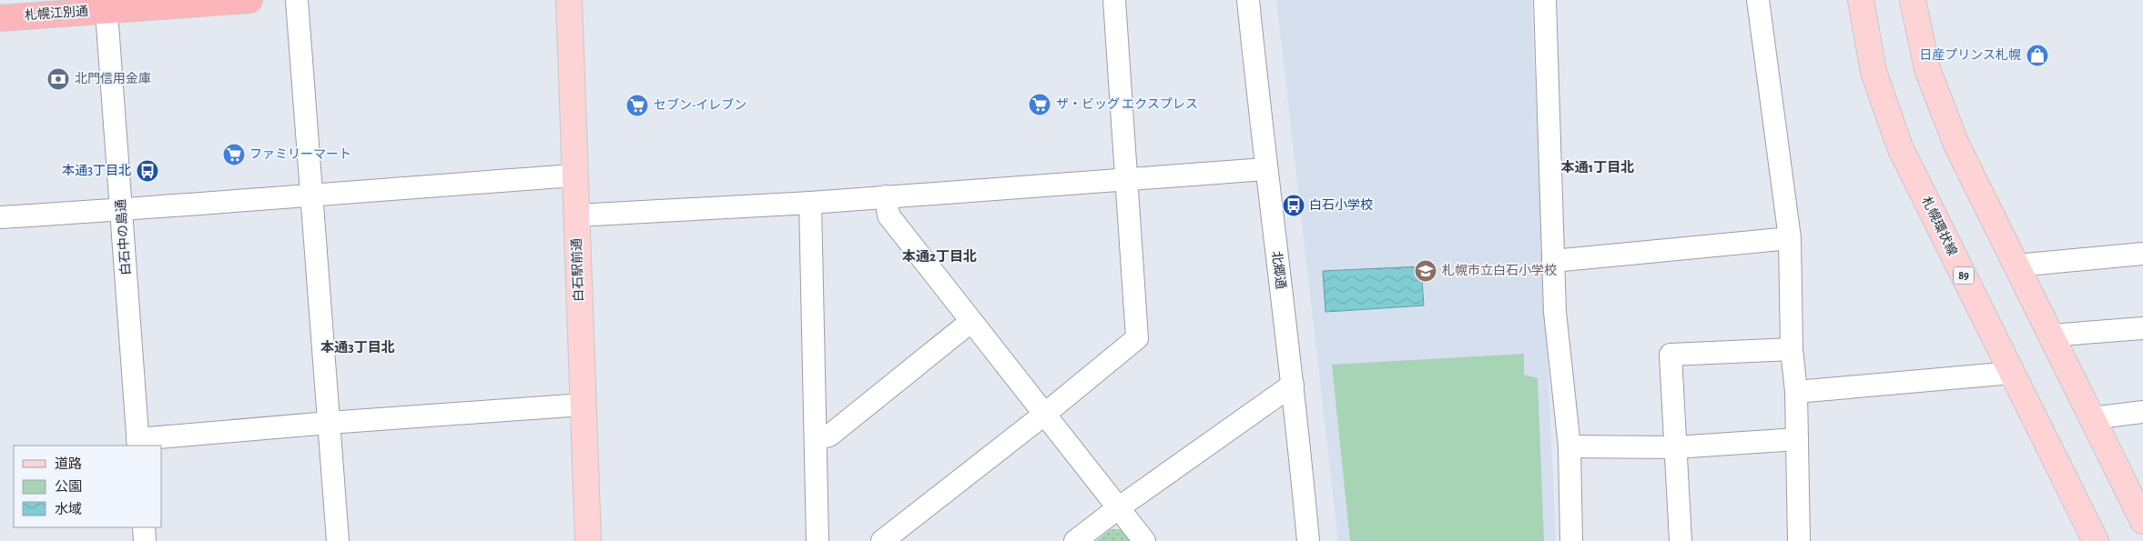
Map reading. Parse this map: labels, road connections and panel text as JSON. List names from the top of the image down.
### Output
{
  "streets": {
    "highway": ["札幌江別通"],
    "main road": ["札幌環状線", "白石駅前通", "89"],
    "street": ["白石中の島通", "北郷通"]
  },
  "crossings": [
    ["札幌江別通", "白石中の島通"]
  ],
  "districts": ["本通1丁目北", "本通2丁目北", "本通3丁目北"],
  "places": {
    "shop": ["日産プリンス札幌"],
    "bank": ["北門信用金庫"],
    "supermarket": ["ザ・ビッグ エクスプレス", "セブン-イレブン", "ファミリーマート"],
    "bus stop": ["本通3丁目北", "白石小学校"],
    "school or university": ["札幌市立白石小学校"]
  },
  "legend": ["道路", "公園", "水域"]
}
